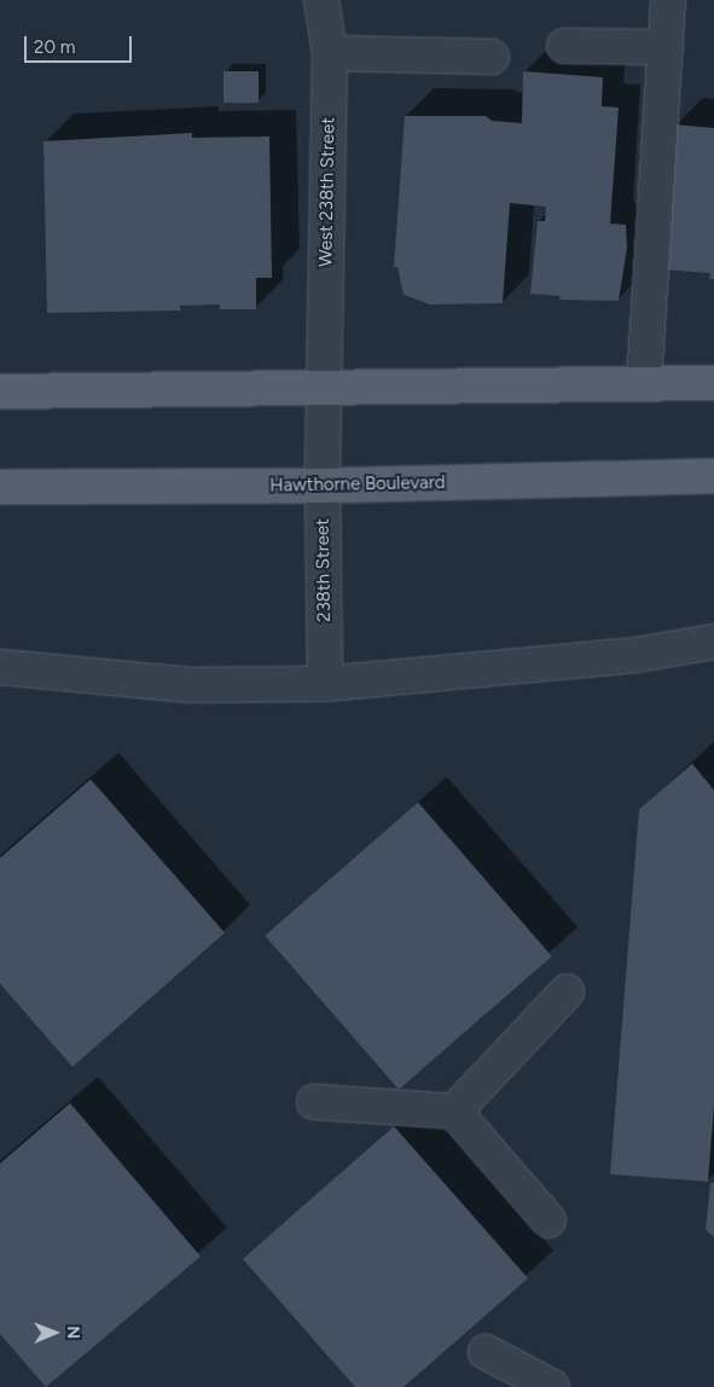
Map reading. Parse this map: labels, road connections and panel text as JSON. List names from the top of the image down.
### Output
{
  "streets": {
    "main road": ["Hawthorne Boulevard"],
    "street": ["West 238th Street", "238th Street"]
  },
  "crossings": [
    ["West 238th Street", "238th Street"],
    ["Hawthorne Boulevard", "238th Street"]
  ],
  "scale_bar": "20 m",
  "north": "right"
}
